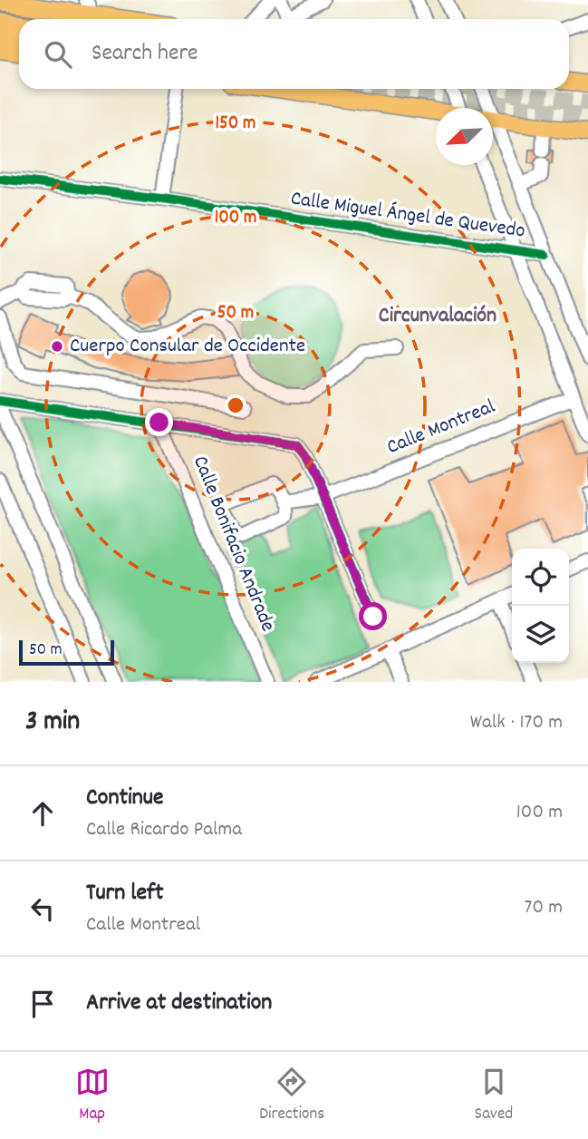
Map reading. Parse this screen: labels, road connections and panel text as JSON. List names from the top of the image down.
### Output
{
  "streets": {
    "street": ["Calle Miguel Ángel de Quevedo", "Calle Montreal", "Calle Bonifacio Andrade"]
  },
  "districts": ["Circunvalación"],
  "places": ["Cuerpo Consular de Occidente"],
  "scale_bar": "50 m",
  "north": "bottom left",
  "page": {
    "search": "Search here",
    "scale": "50 m",
    "heading": ["3 min", "Walk · 170 m"],
    "list": [
      ["Continue", "Calle Ricardo Palma", "100 m"],
      ["Turn left", "Calle Montreal", "70 m"],
      "Arrive at destination"
    ],
    "nav": ["Map", "Directions", "Saved"]
  },
  "rings": ["150 m", "100 m", "50 m"]
}
